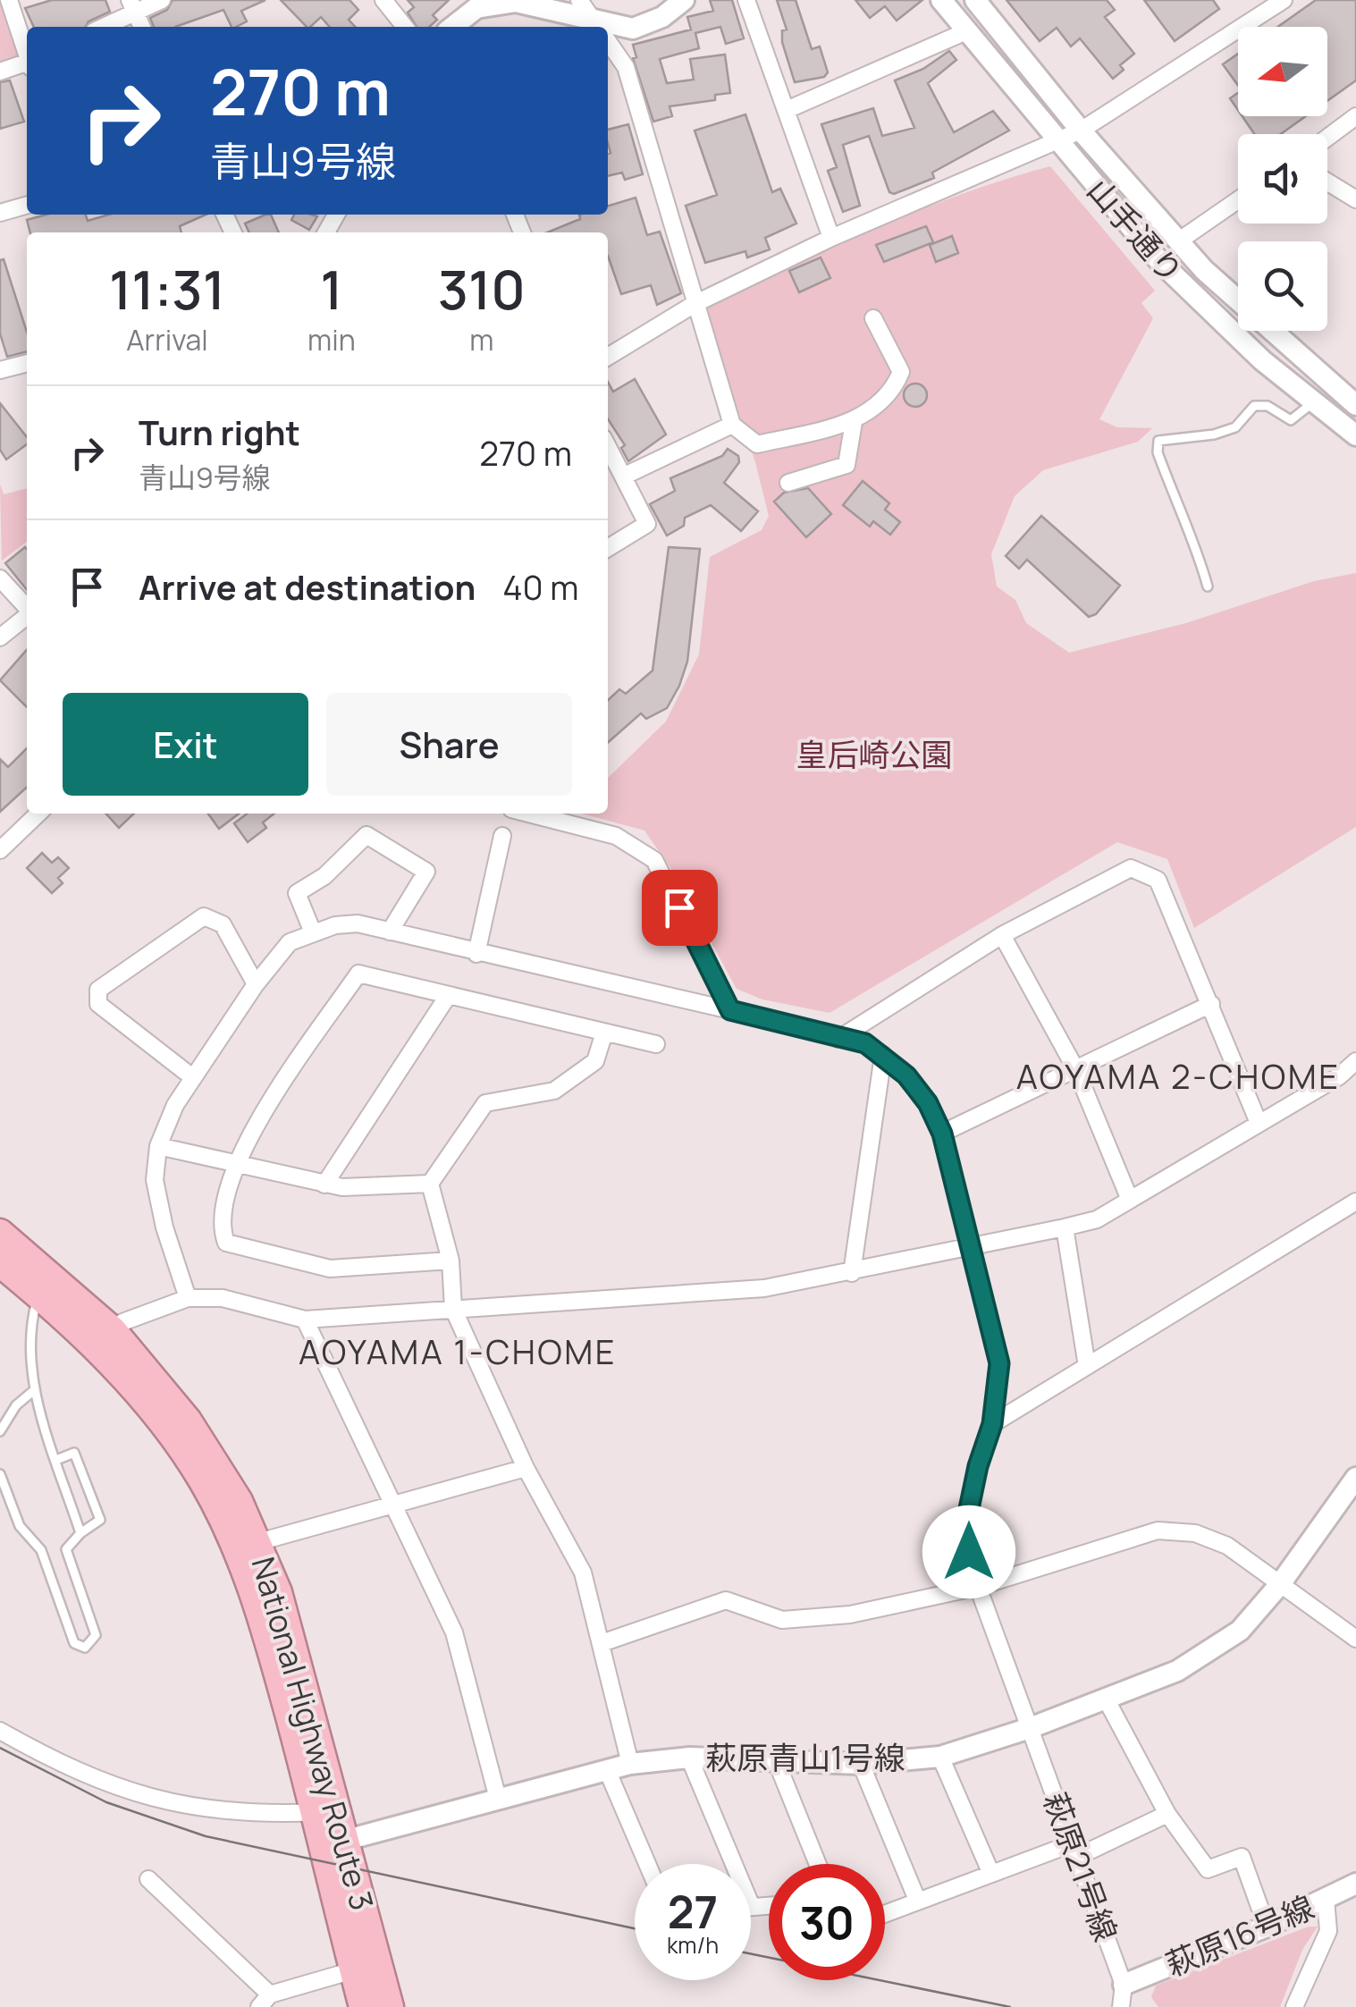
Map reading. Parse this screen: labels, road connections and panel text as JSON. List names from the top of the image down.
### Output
{
  "streets": {
    "highway": ["National Highway Route 3"],
    "street": [
      "山手通り",
      "萩原青山1号線",
      "萩原21号線",
      "萩原16号線"
    ]
  },
  "crossings": [
    ["National Highway Route 3", "萩原青山1号線"],
    ["萩原青山1号線", "萩原21号線"],
    ["萩原21号線", "萩原16号線"]
  ],
  "districts": ["AOYAMA 2-CHOME", "AOYAMA 1-CHOME"],
  "parks": ["皇后崎公園"],
  "north": "left",
  "page": {
    "turn": ["270 m", "青山9号線"],
    "eta": [
      "11:31",
      "Arrival",
      "1",
      "min",
      "310",
      "m"
    ],
    "list": [
      {
        "name": "Turn right",
        "note": "青山9号線",
        "value": "270 m"
      },
      {
        "name": "Arrive at destination",
        "value": "40 m"
      }
    ],
    "buttons": ["Exit", "Share"],
    "speed": "27 km/h",
    "limit": "30"
  }
}
